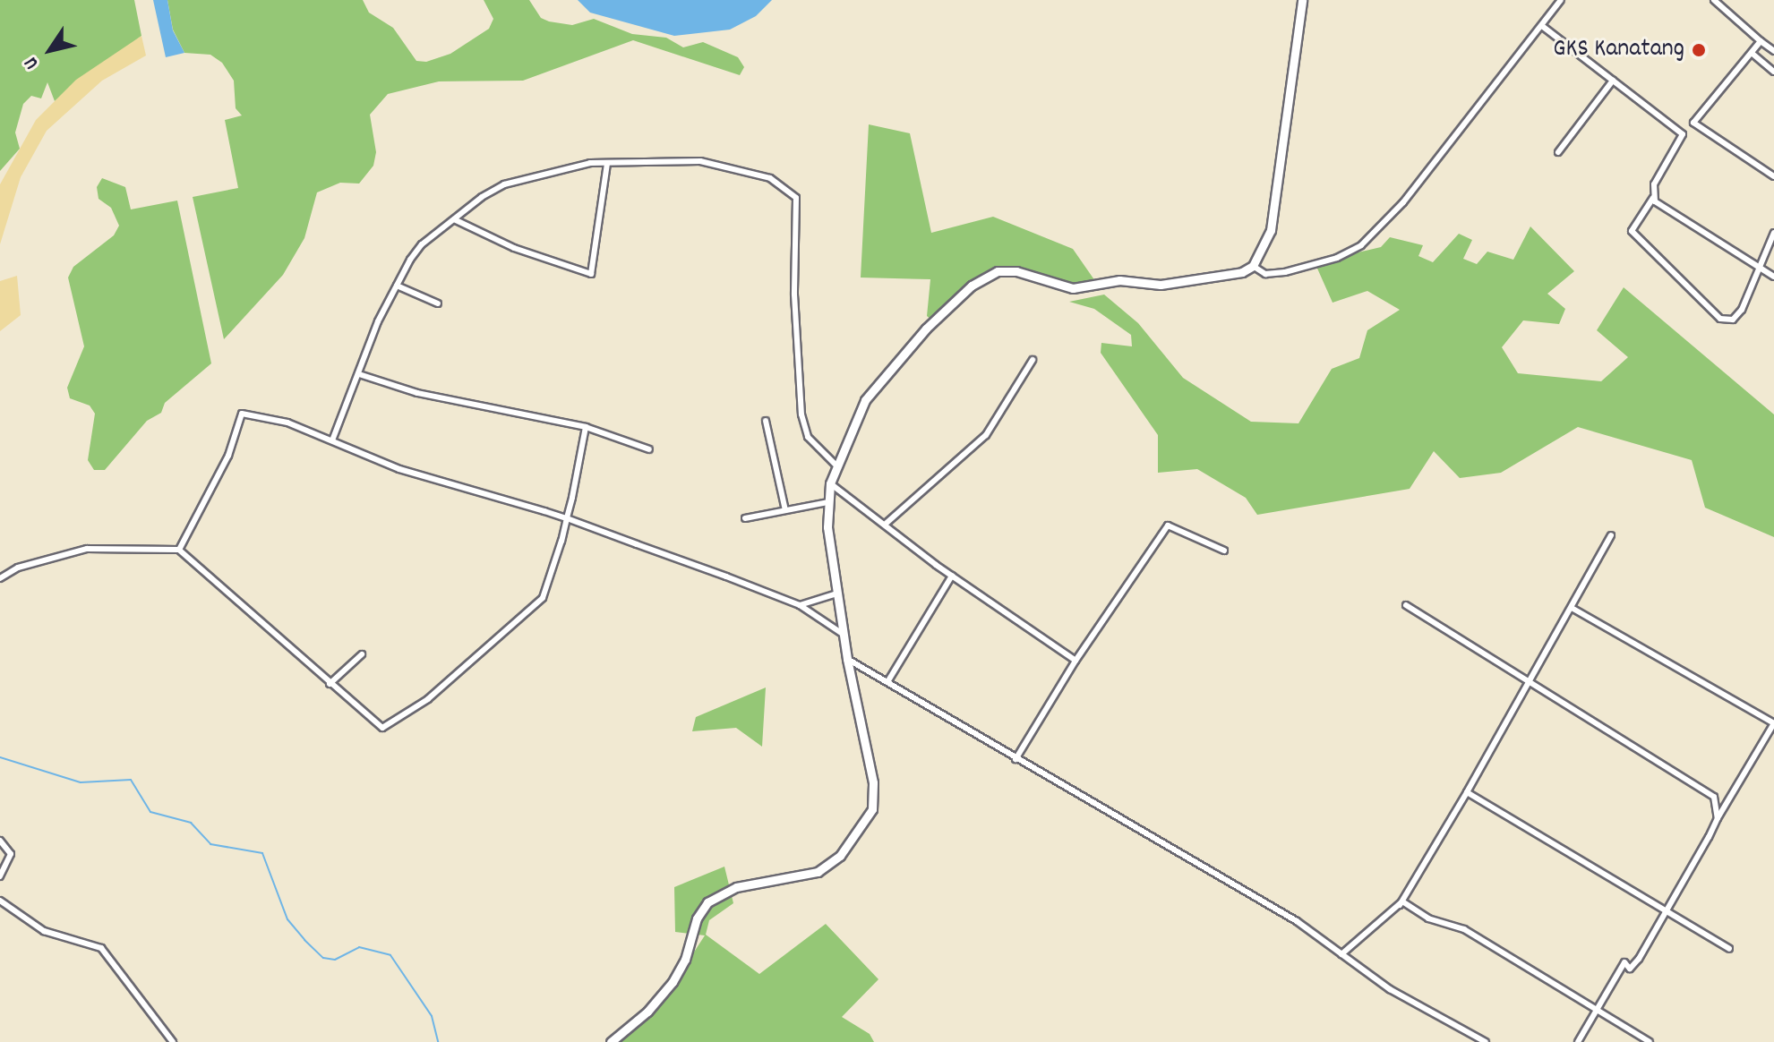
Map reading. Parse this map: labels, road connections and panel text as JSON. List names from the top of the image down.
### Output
{
  "places": ["GKS Kanatang"],
  "north": "bottom left"
}
